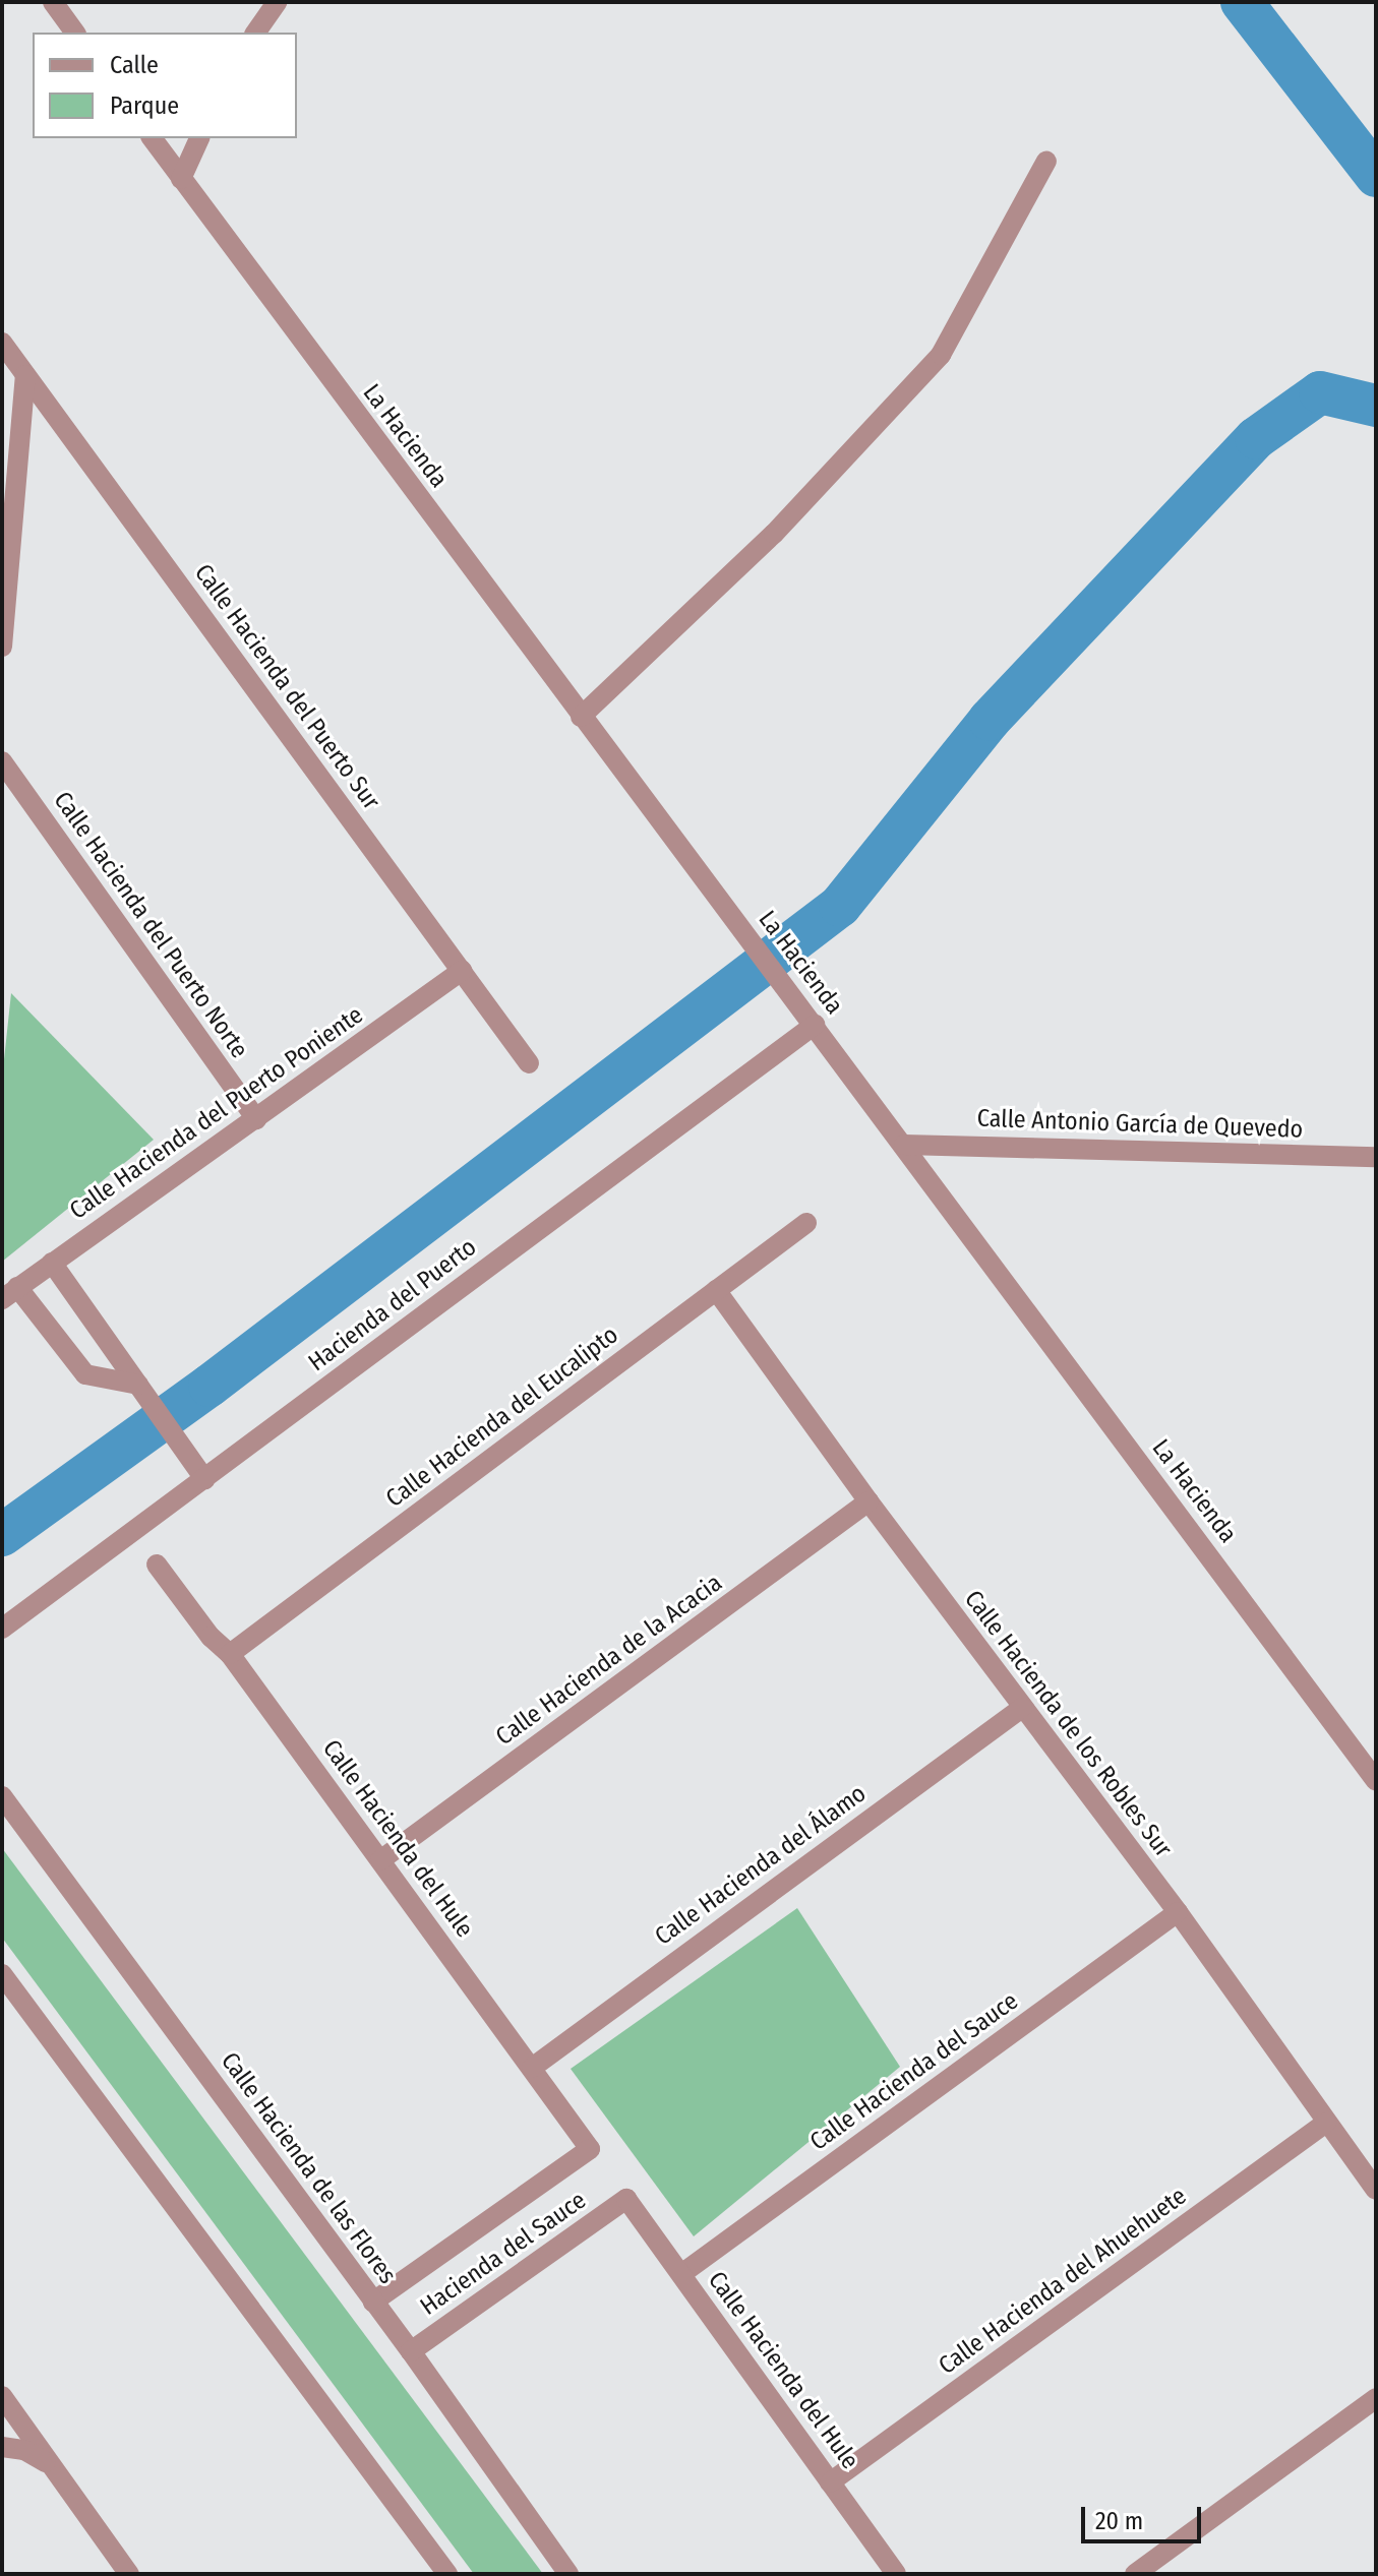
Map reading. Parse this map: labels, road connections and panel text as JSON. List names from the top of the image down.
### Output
{
  "streets": {
    "street": [
      "La Hacienda",
      "Calle Hacienda del Puerto Sur",
      "Calle Hacienda del Puerto Norte",
      "Calle Hacienda del Puerto Poniente",
      "Calle Antonio García de Quevedo",
      "Hacienda del Puerto",
      "Calle Hacienda del Eucalipto",
      "Calle Hacienda de la Acacia",
      "Calle Hacienda de los Robles Sur",
      "Calle Hacienda del Hule",
      "Calle Hacienda del Álamo",
      "Calle Hacienda del Sauce",
      "Calle Hacienda de las Flores",
      "Hacienda del Sauce",
      "Calle Hacienda del Ahuehuete"
    ]
  },
  "crossings": [
    ["La Hacienda", "Calle Antonio García de Quevedo"],
    ["La Hacienda", "Hacienda del Puerto"],
    ["Calle Hacienda del Puerto Sur", "Calle Hacienda del Puerto Poniente"],
    ["Calle Hacienda del Puerto Norte", "Calle Hacienda del Puerto Poniente"],
    ["Calle Hacienda del Eucalipto", "Calle Hacienda de los Robles Sur"],
    ["Calle Hacienda del Eucalipto", "Calle Hacienda del Hule"],
    ["Calle Hacienda de la Acacia", "Calle Hacienda de los Robles Sur"],
    ["Calle Hacienda de la Acacia", "Calle Hacienda del Hule"],
    ["Calle Hacienda de los Robles Sur", "Calle Hacienda del Álamo"],
    ["Calle Hacienda de los Robles Sur", "Calle Hacienda del Sauce"],
    ["Calle Hacienda de los Robles Sur", "Calle Hacienda del Ahuehuete"],
    ["Calle Hacienda del Hule", "Calle Hacienda del Álamo"],
    ["Calle Hacienda del Hule", "Calle Hacienda del Sauce"],
    ["Calle Hacienda del Hule", "Calle Hacienda de las Flores"],
    ["Calle Hacienda del Hule", "Hacienda del Sauce"],
    ["Calle Hacienda del Hule", "Calle Hacienda del Ahuehuete"],
    ["Calle Hacienda de las Flores", "Hacienda del Sauce"]
  ],
  "legend": ["Calle", "Parque"],
  "scale_bar": "20 m"
}
